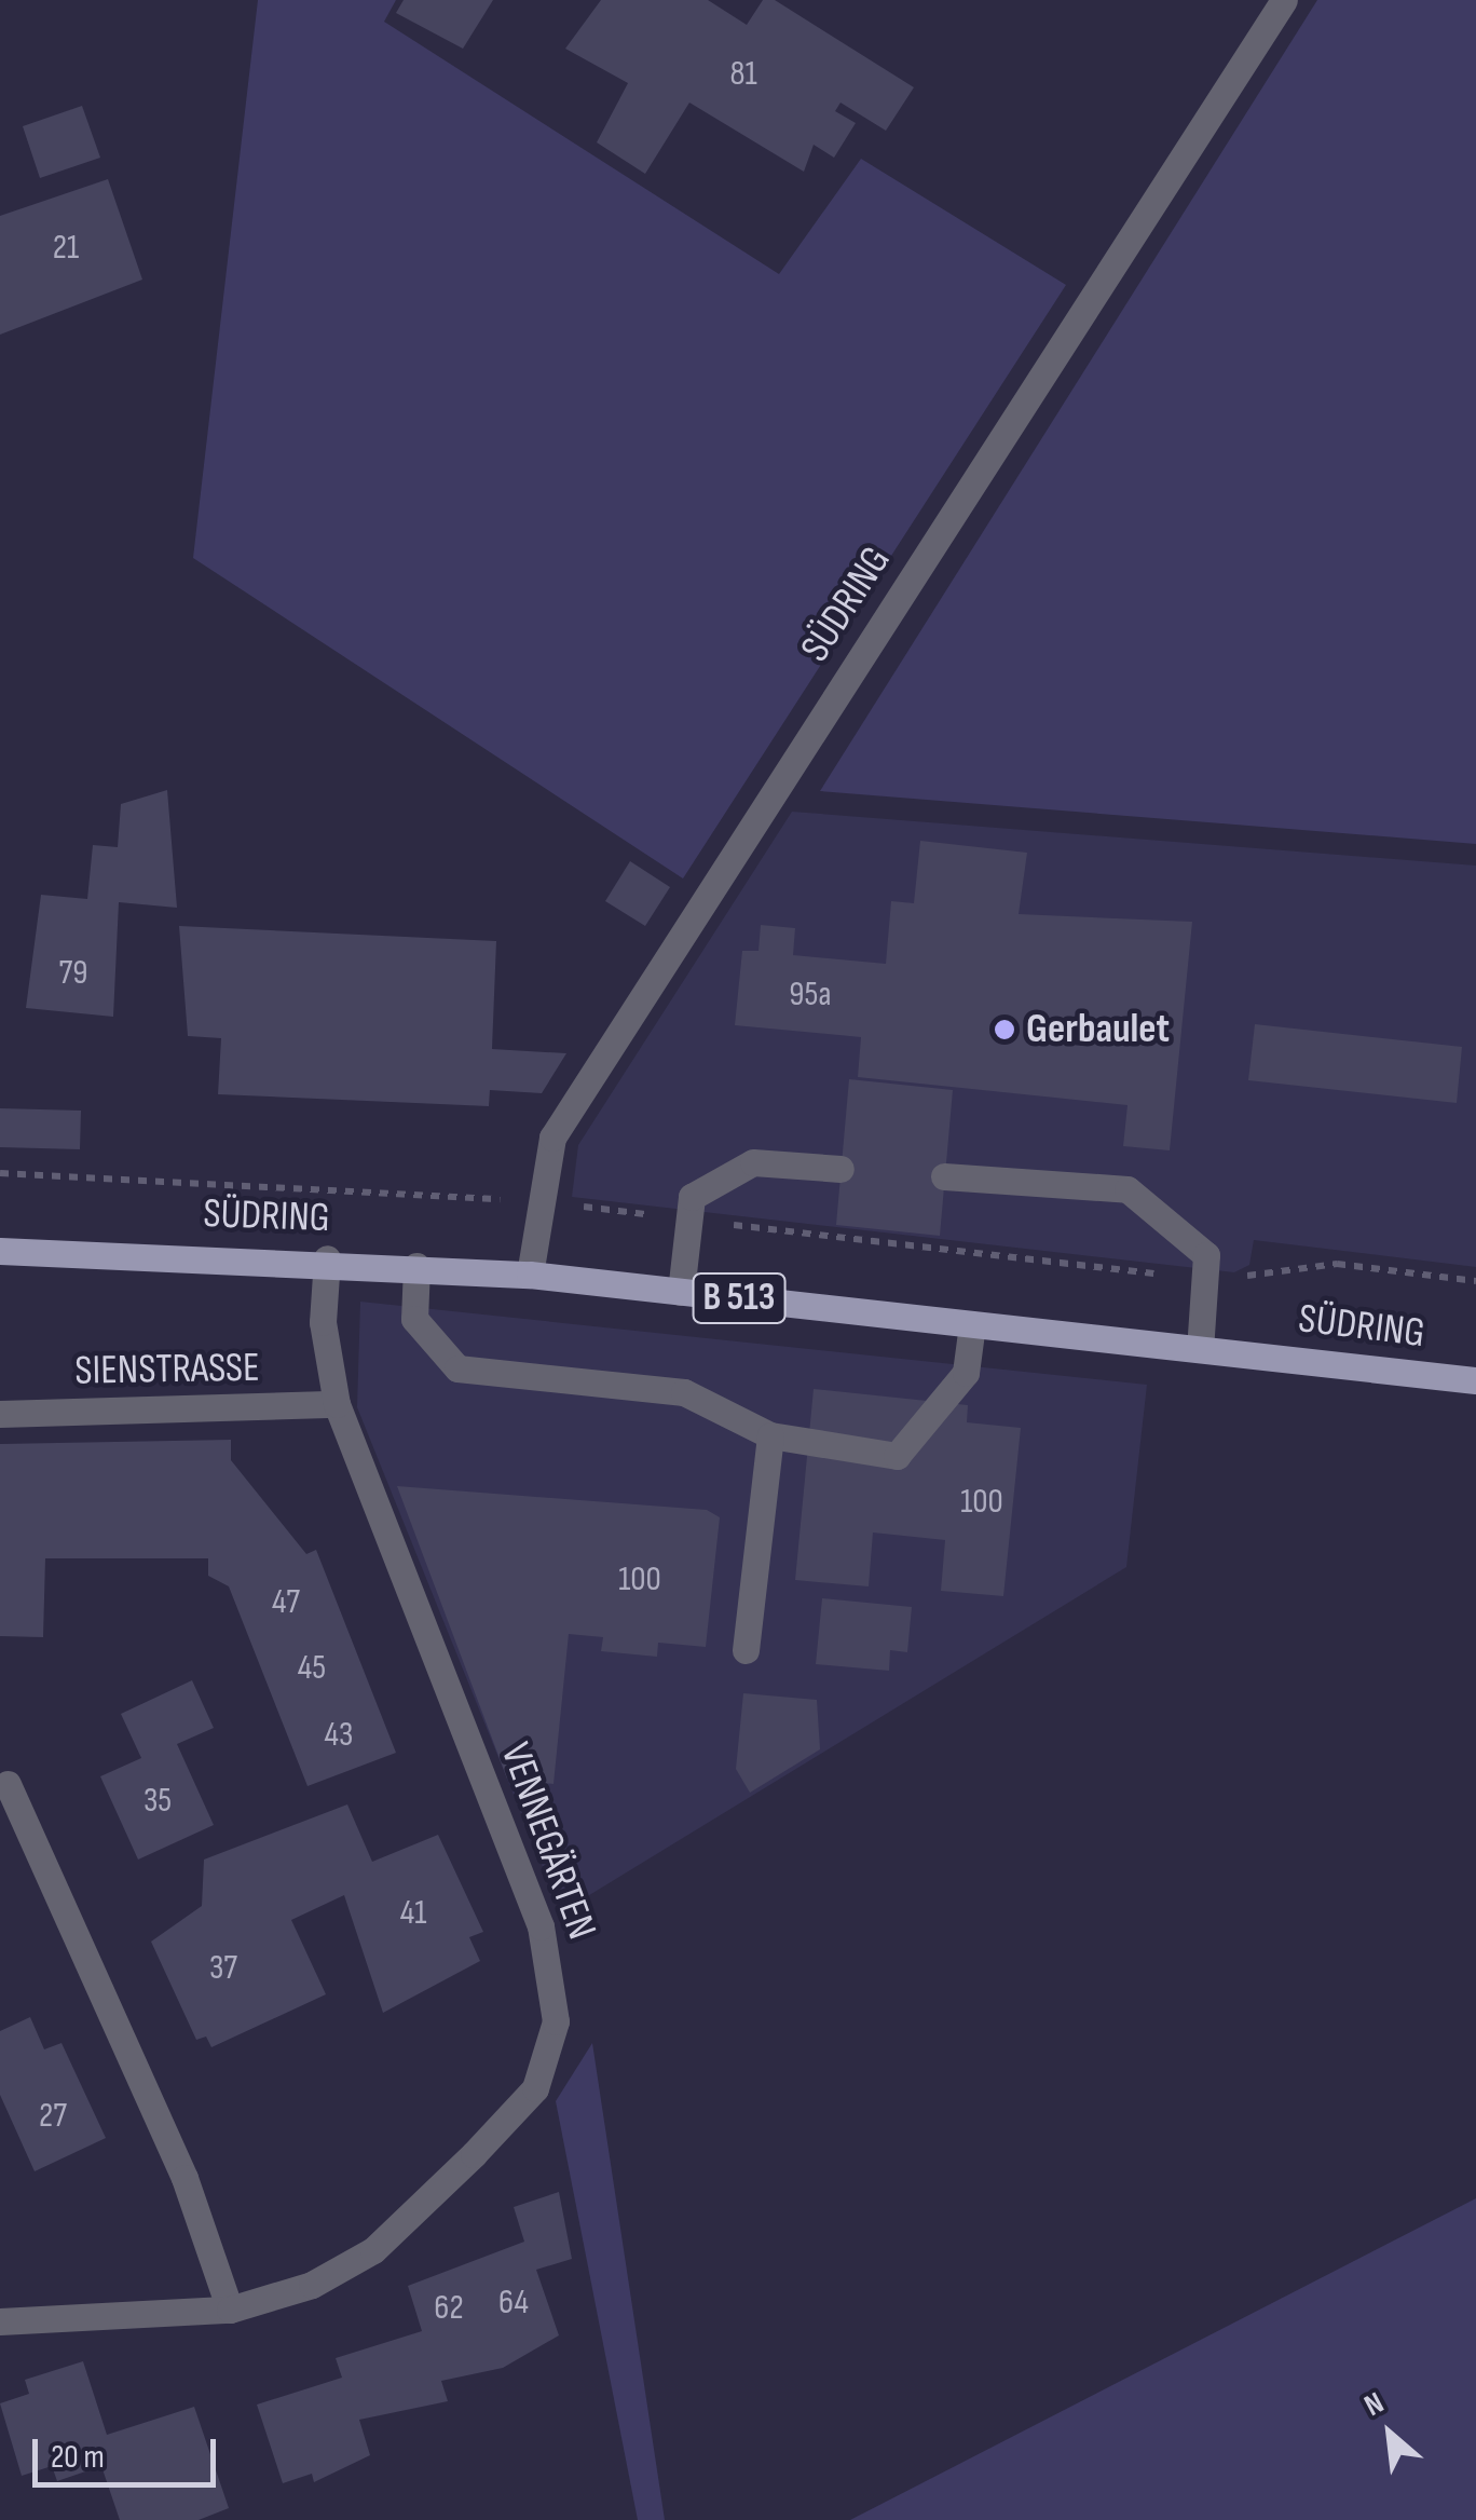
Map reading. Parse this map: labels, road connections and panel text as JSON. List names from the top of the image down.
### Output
{
  "streets": {
    "main road": ["SÜDRING", "B 513"],
    "street": ["SIENSTRASSE", "VENNEGÄRTEN"]
  },
  "crossings": [
    ["SÜDRING", "VENNEGÄRTEN"],
    ["SIENSTRASSE", "VENNEGÄRTEN"]
  ],
  "places": ["Gerbaulet"],
  "house_numbers": [
    "81",
    "21",
    "79",
    "95a",
    "100",
    "100",
    "47",
    "45",
    "43",
    "35",
    "41",
    "37",
    "27",
    "64",
    "62"
  ],
  "scale_bar": "20 m",
  "north": "top left"
}
